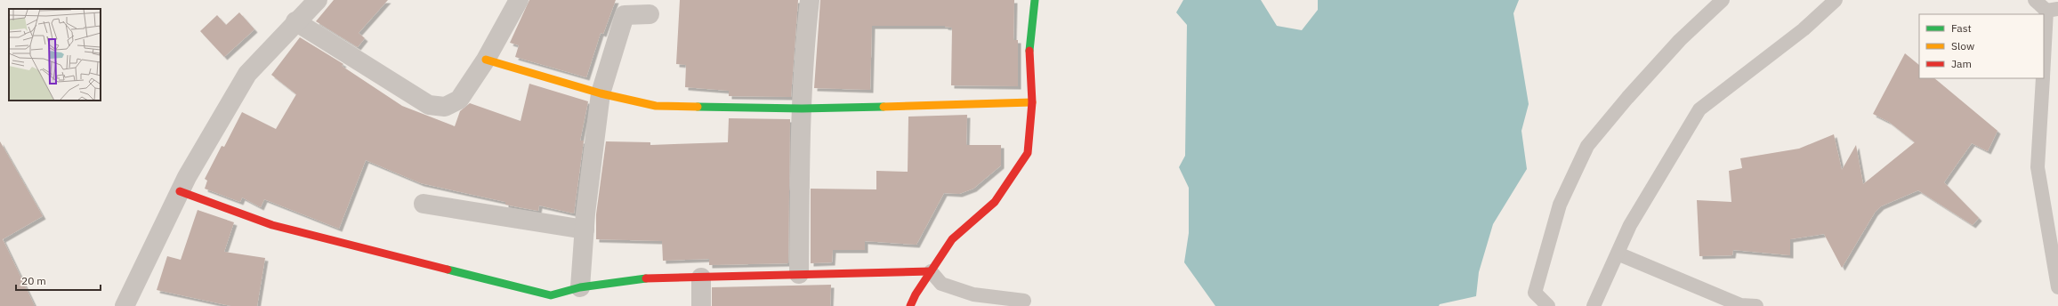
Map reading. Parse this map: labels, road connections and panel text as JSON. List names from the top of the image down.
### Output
{
  "legend": ["Fast", "Slow", "Jam"],
  "scale_bar": "20 m"
}
